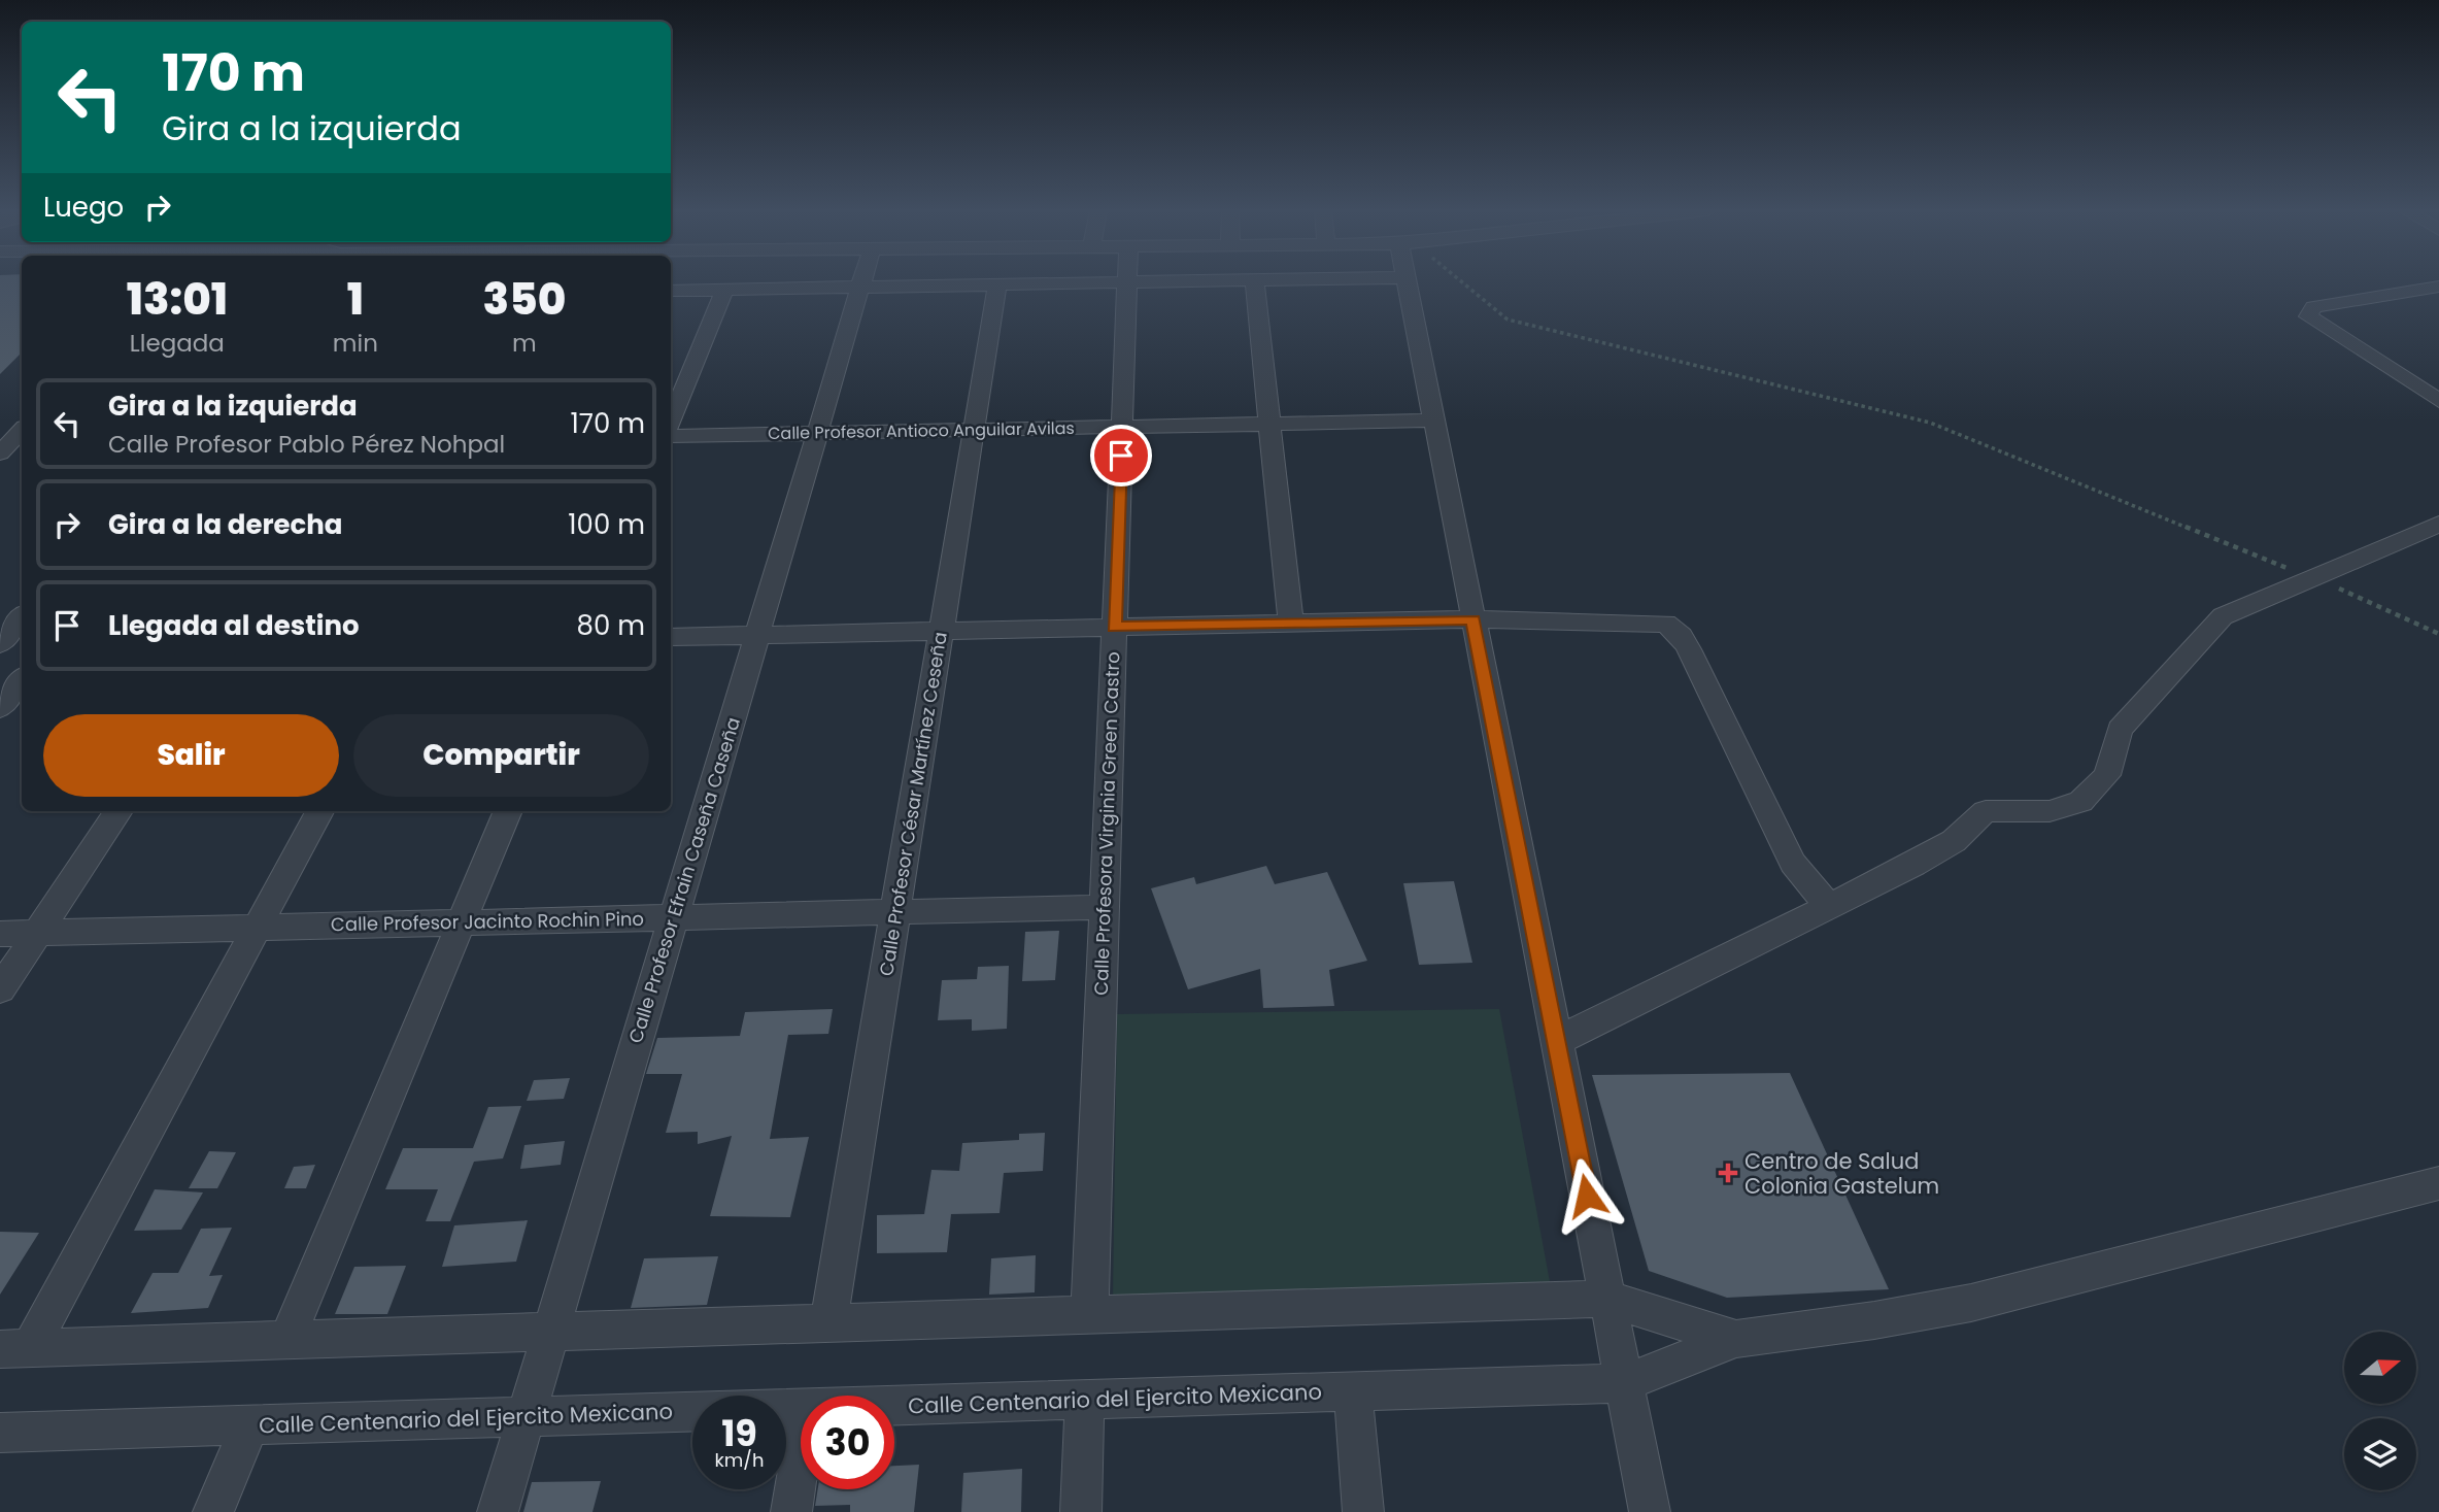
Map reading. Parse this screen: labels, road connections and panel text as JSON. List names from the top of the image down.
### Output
{
  "streets": {
    "street": [
      "Calle Profesor Antioco Anguilar Avilas",
      "Calle Profesor César Martínez Ceseña",
      "Calle Profesora Virginia Green Castro",
      "Calle Profesor Efrain Caseña Caseña",
      "Calle Profesor Jacinto Rochin Pino",
      "Calle Centenario del Ejercito Mexicano"
    ]
  },
  "crossings": [
    ["Calle Profesor Antioco Anguilar Avilas", "Calle Profesor César Martínez Ceseña"],
    ["Calle Profesor Antioco Anguilar Avilas", "Calle Profesora Virginia Green Castro"],
    ["Calle Profesor Antioco Anguilar Avilas", "Calle Profesor Efrain Caseña Caseña"],
    ["Calle Profesor César Martínez Ceseña", "Calle Profesor Jacinto Rochin Pino"],
    ["Calle Profesora Virginia Green Castro", "Calle Profesor Jacinto Rochin Pino"],
    ["Calle Profesor Efrain Caseña Caseña", "Calle Profesor Jacinto Rochin Pino"],
    ["Calle Profesor Efrain Caseña Caseña", "Calle Centenario del Ejercito Mexicano"]
  ],
  "places": {
    "health": ["Centro de Salud Colonia Gastelum"]
  },
  "north": "right",
  "page": {
    "turn": ["170 m", "Gira a la izquierda"],
    "then": "Luego",
    "eta": [
      "13:01",
      "Llegada",
      "1",
      "min",
      "350",
      "m"
    ],
    "list": [
      {
        "name": "Gira a la izquierda",
        "note": "Calle Profesor Pablo Pérez Nohpal",
        "value": "170 m"
      },
      {
        "name": "Gira a la derecha",
        "value": "100 m"
      },
      {
        "name": "Llegada al destino",
        "value": "80 m"
      }
    ],
    "buttons": ["Salir", "Compartir"],
    "speed": "19 km/h",
    "limit": "30"
  }
}
